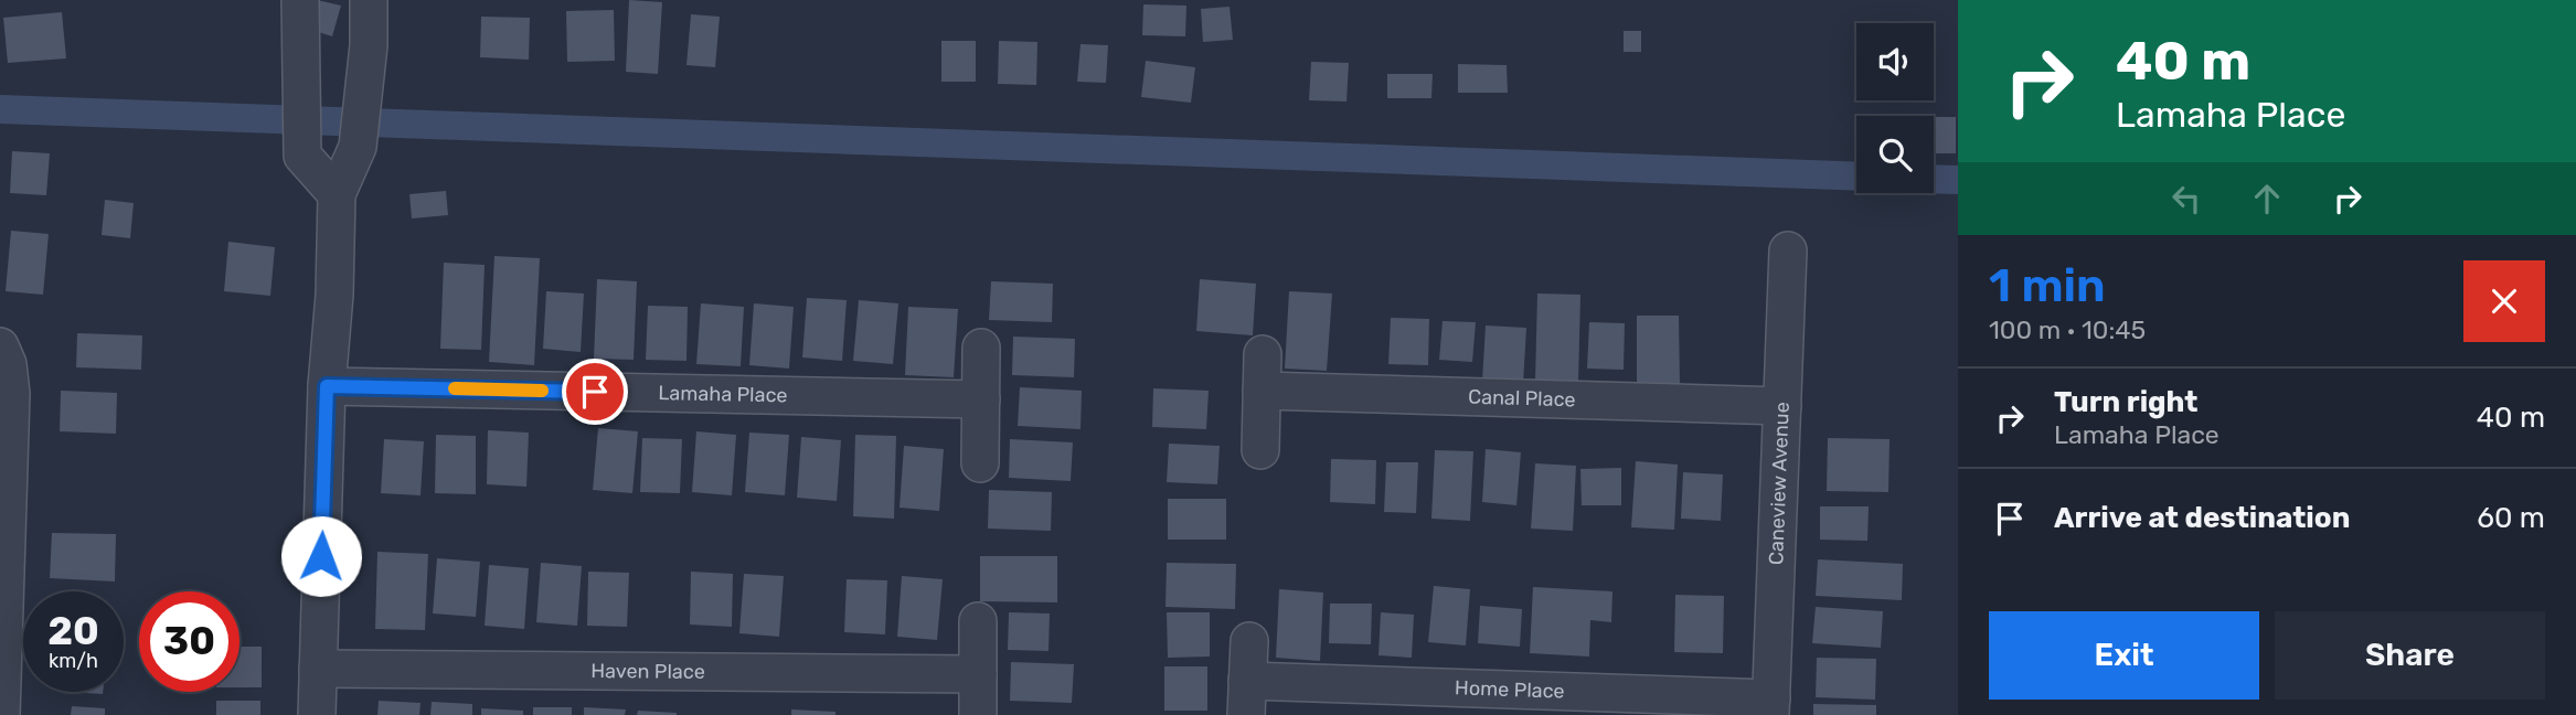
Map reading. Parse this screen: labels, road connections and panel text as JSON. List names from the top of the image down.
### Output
{
  "streets": {
    "street": [
      "Lamaha Place",
      "Canal Place",
      "Caneview Avenue",
      "Haven Place",
      "Home Place"
    ]
  },
  "crossings": [
    ["Canal Place", "Caneview Avenue"],
    ["Caneview Avenue", "Home Place"]
  ],
  "page": {
    "turn": ["40 m", "Lamaha Place"],
    "heading": ["1 min", "100 m · 10:45"],
    "list": [
      {
        "name": "Turn right",
        "note": "Lamaha Place",
        "value": "40 m"
      },
      {
        "name": "Arrive at destination",
        "value": "60 m"
      }
    ],
    "speed": "20 km/h",
    "limit": "30",
    "buttons": ["Exit", "Share"]
  }
}
